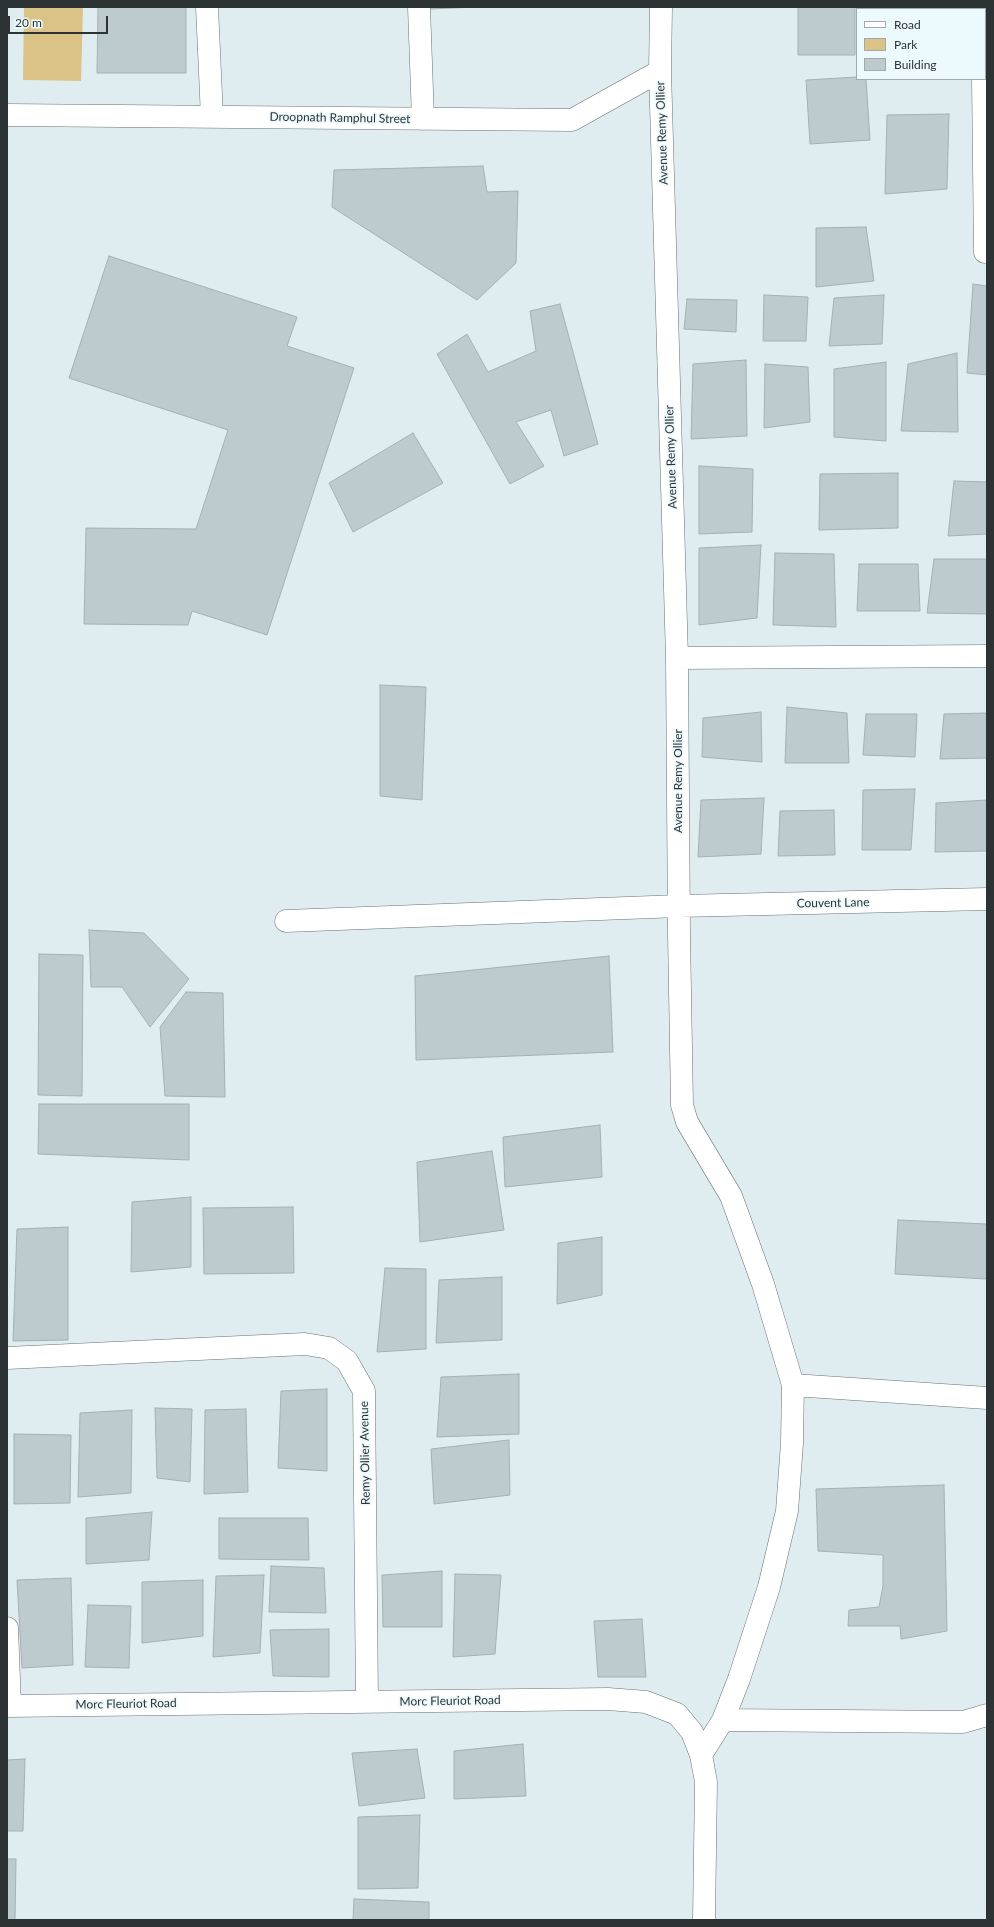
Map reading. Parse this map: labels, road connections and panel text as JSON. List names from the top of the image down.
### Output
{
  "streets": {
    "street": [
      "Droopnath Ramphul Street",
      "Avenue Remy Ollier",
      "Couvent Lane",
      "Remy Ollier Avenue",
      "Morc Fleuriot Road"
    ]
  },
  "crossings": [
    ["Droopnath Ramphul Street", "Avenue Remy Ollier"],
    ["Avenue Remy Ollier", "Couvent Lane"],
    ["Avenue Remy Ollier", "Morc Fleuriot Road"],
    ["Remy Ollier Avenue", "Morc Fleuriot Road"]
  ],
  "legend": ["Road", "Park", "Building"],
  "scale_bar": "20 m"
}
